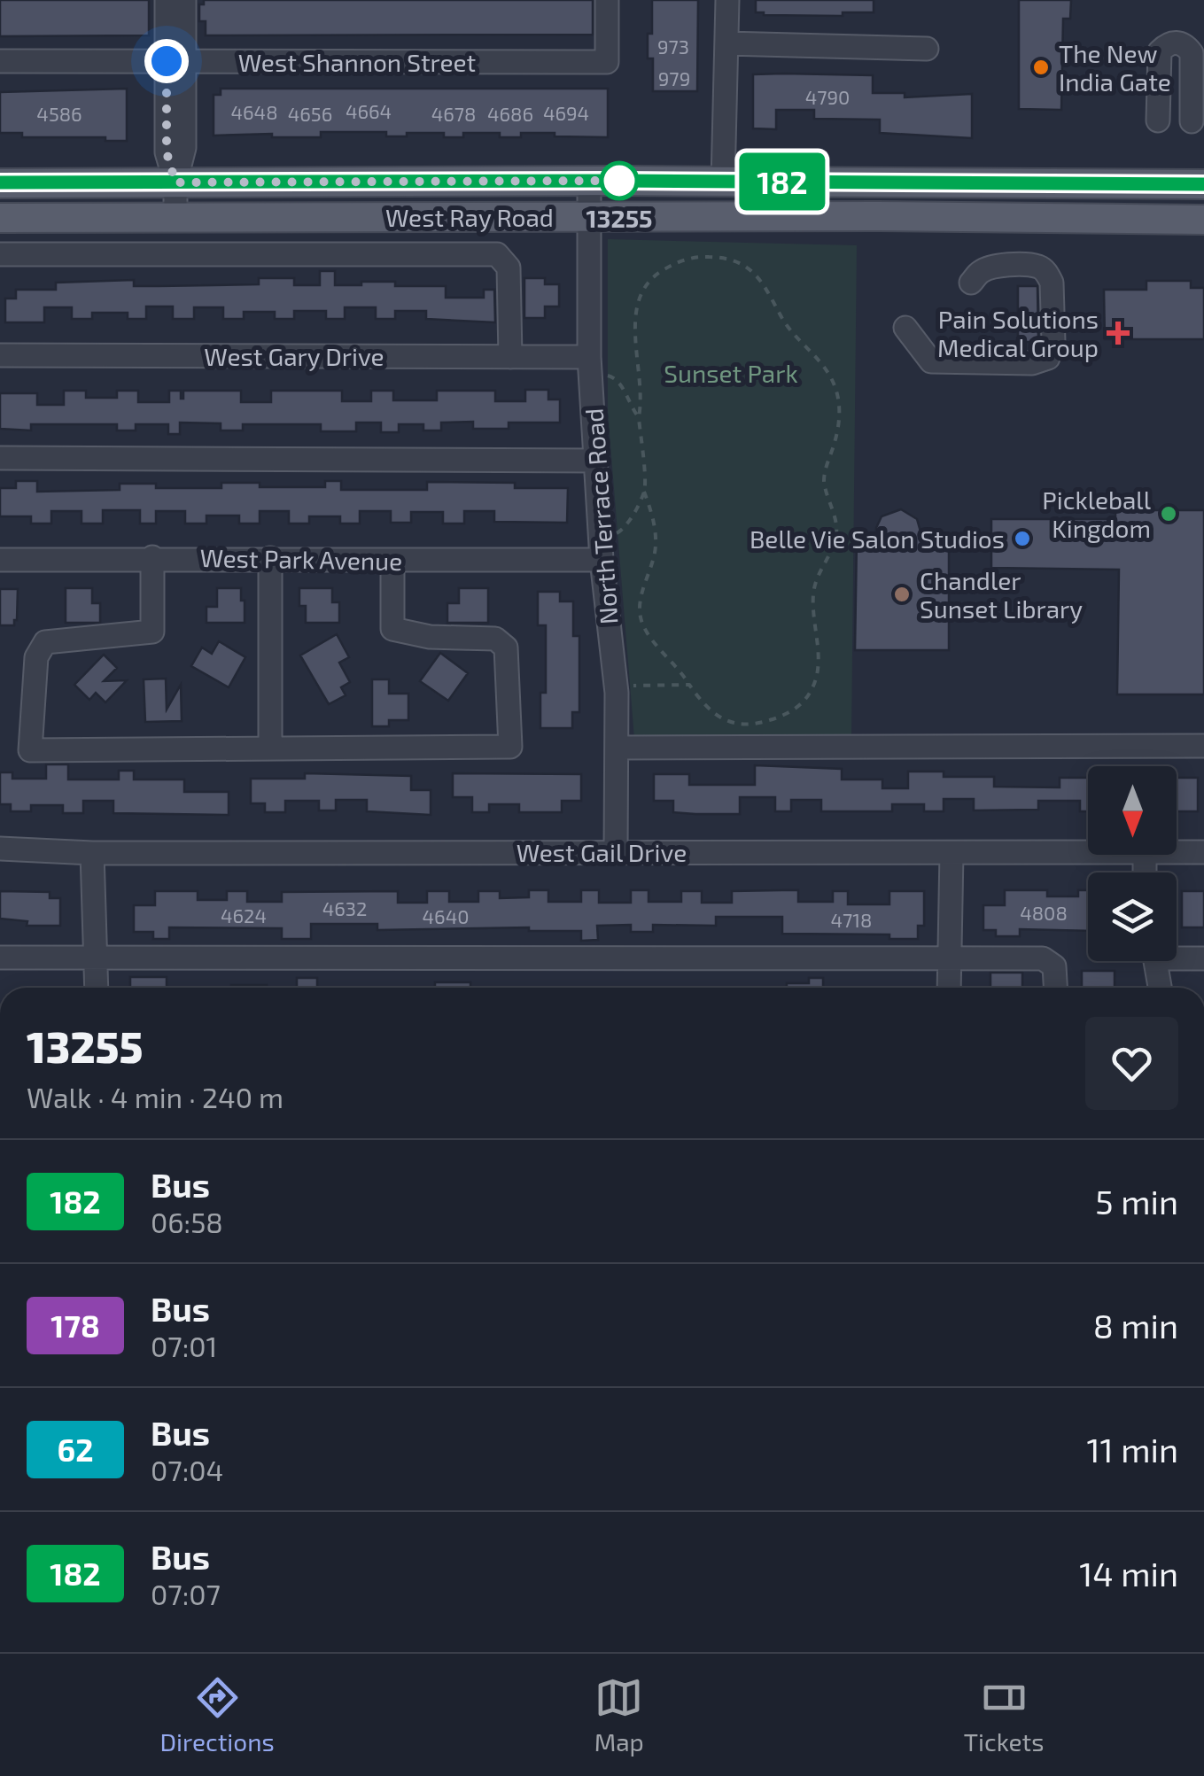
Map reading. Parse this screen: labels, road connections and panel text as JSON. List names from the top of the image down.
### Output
{
  "streets": {
    "main road": ["West Ray Road"],
    "street": [
      "West Shannon Street",
      "West Gary Drive",
      "North Terrace Road",
      "West Park Avenue",
      "West Gail Drive"
    ]
  },
  "crossings": [
    ["West Ray Road", "North Terrace Road"],
    ["West Gary Drive", "North Terrace Road"],
    ["North Terrace Road", "West Park Avenue"],
    ["North Terrace Road", "West Gail Drive"]
  ],
  "parks": ["Sunset Park"],
  "places": {
    "other": [
      "The New India Gate",
      "13255",
      "Pickleball Kingdom",
      "Belle Vie Salon Studios",
      "Chandler Sunset Library"
    ],
    "health": ["Pain Solutions Medical Group"]
  },
  "lines": ["bus line 182"],
  "house_numbers": [
    "973",
    "979",
    "4790",
    "4664",
    "4648",
    "4694",
    "4586",
    "4656",
    "4678",
    "4686",
    "4632",
    "4808",
    "4624",
    "4640",
    "4718"
  ],
  "north": "bottom",
  "page": {
    "on_map": "182",
    "heading": ["13255", "Walk · 4 min · 240 m"],
    "list": [
      {
        "mark": "182",
        "name": "Bus",
        "note": "06:58",
        "value": "5 min"
      },
      {
        "mark": "178",
        "name": "Bus",
        "note": "07:01",
        "value": "8 min"
      },
      {
        "mark": "62",
        "name": "Bus",
        "note": "07:04",
        "value": "11 min"
      },
      {
        "mark": "182",
        "name": "Bus",
        "note": "07:07",
        "value": "14 min"
      }
    ],
    "tabs": ["Directions", "Map", "Tickets"]
  }
}
